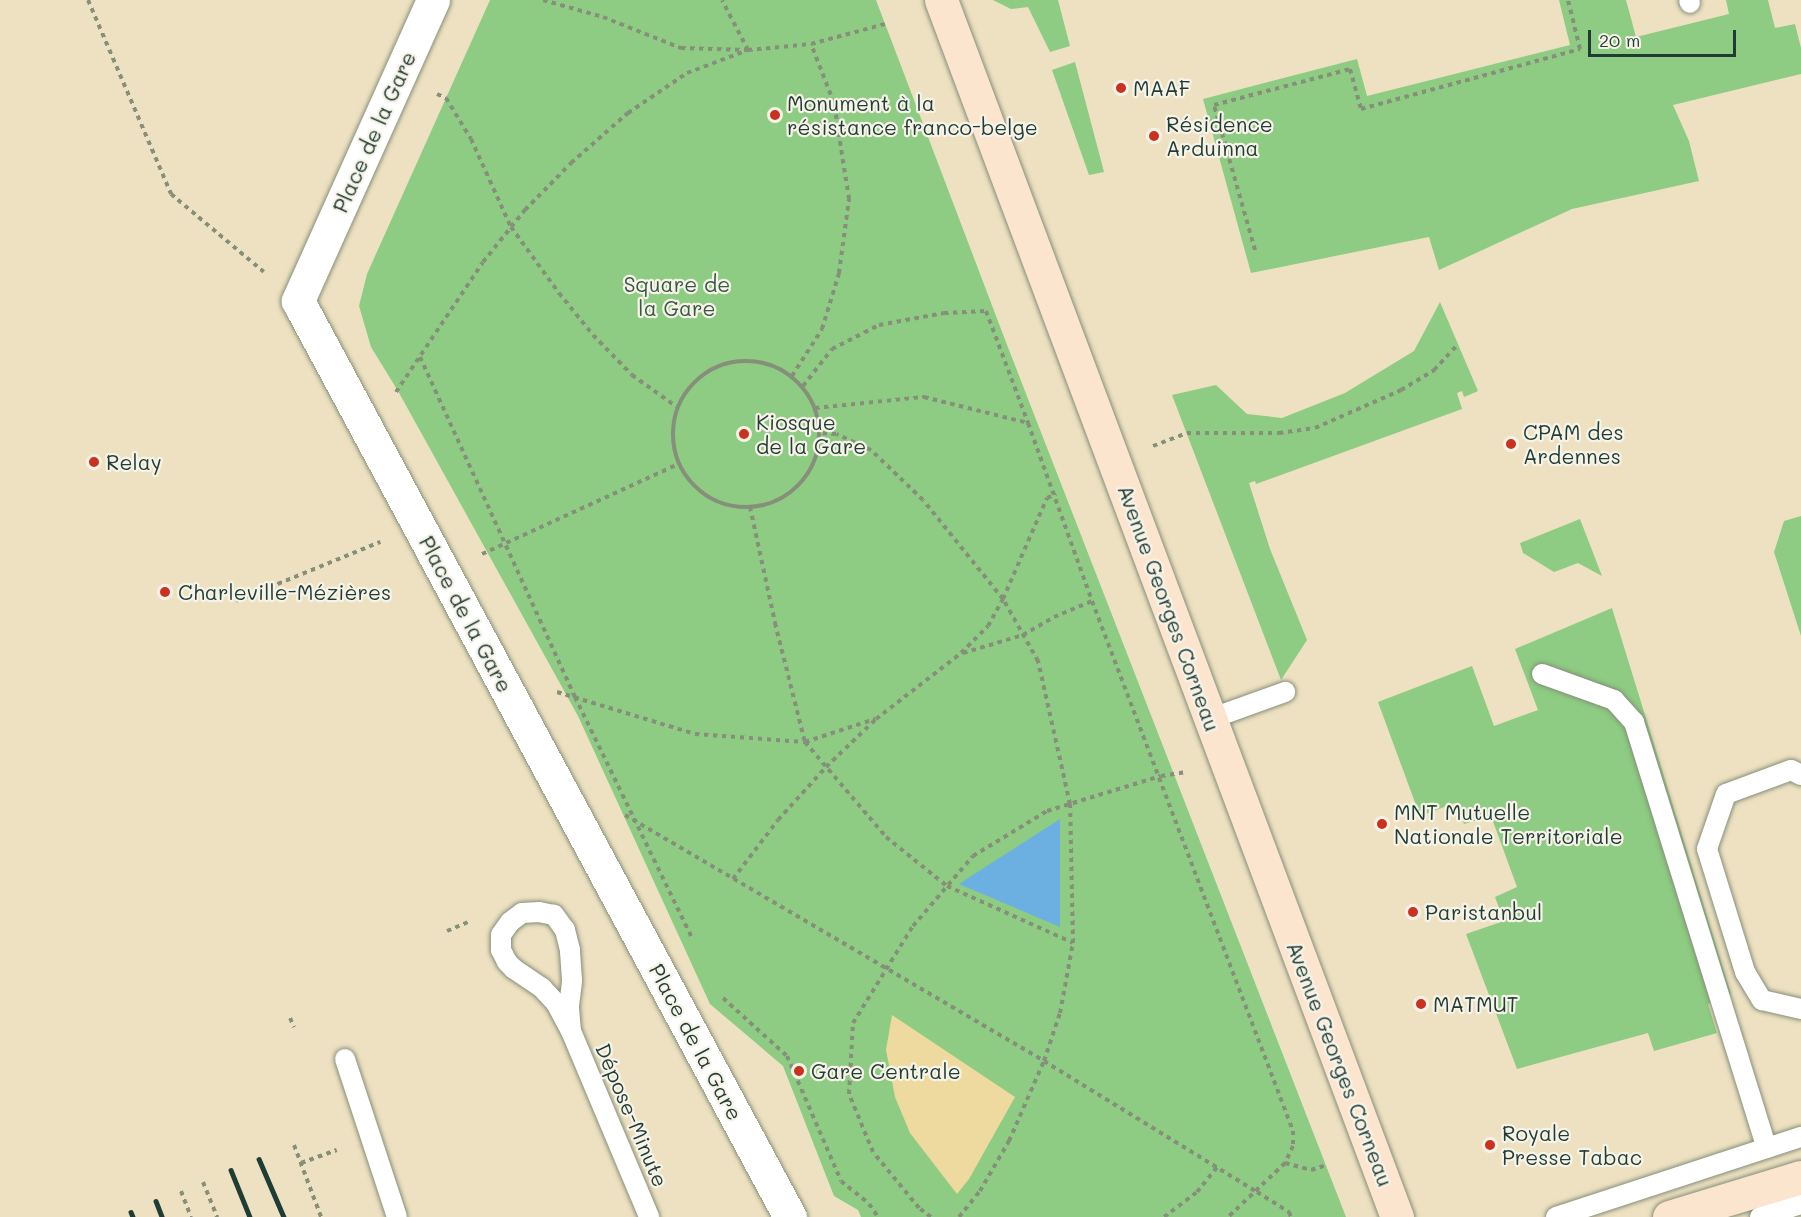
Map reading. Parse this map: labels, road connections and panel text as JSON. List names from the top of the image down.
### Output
{
  "streets": {
    "main road": ["Avenue Georges Corneau"],
    "street": ["Place de la Gare"],
    "lane": ["Dépose-Minute"]
  },
  "parks": ["Square de la Gare"],
  "places": [
    "MAAF",
    "Monument à la résistance franco-belge",
    "Résidence Arduinna",
    "Kiosque de la Gare",
    "CPAM des Ardennes",
    "Relay",
    "Charleville-Mézières",
    "MNT Mutuelle Nationale Territoriale",
    "Paristanbul",
    "MATMUT",
    "Gare Centrale",
    "Royale Presse Tabac"
  ],
  "scale_bar": "20 m"
}
